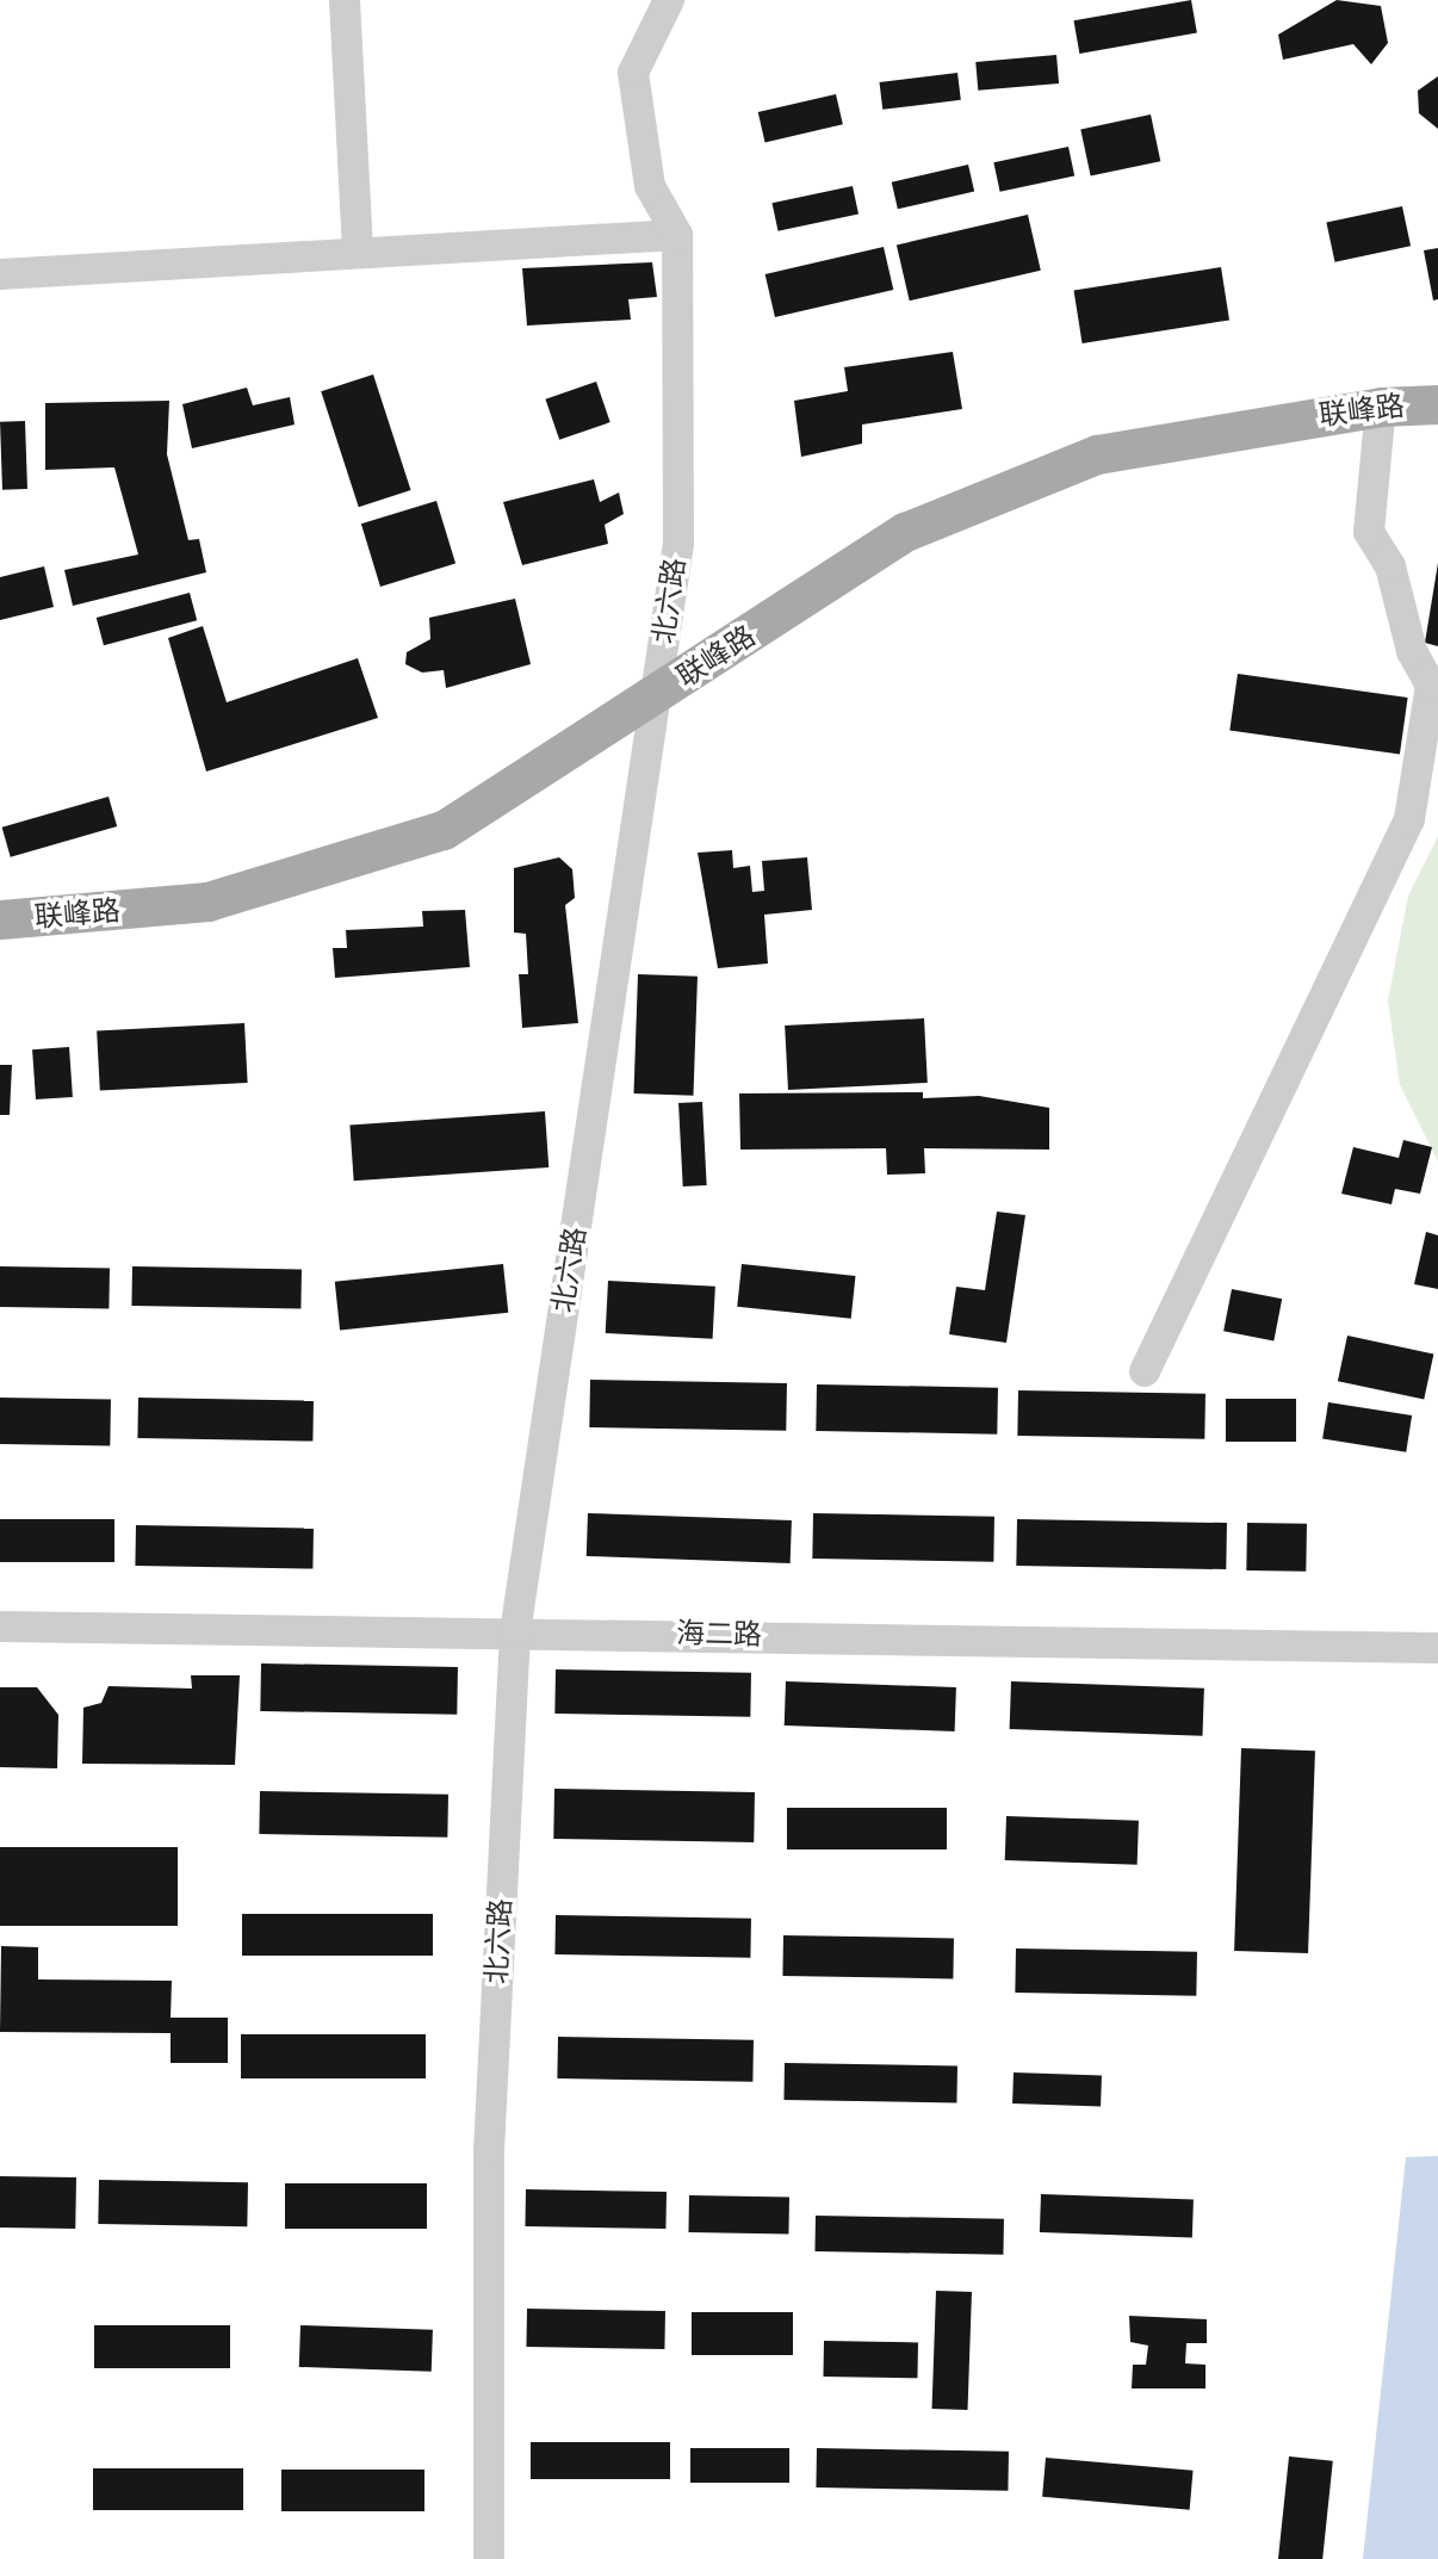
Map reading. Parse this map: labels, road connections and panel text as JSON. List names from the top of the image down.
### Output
{
  "streets": {
    "main road": ["联峰路"],
    "street": ["北六路", "海二路"]
  },
  "crossings": [
    ["联峰路", "北六路"],
    ["北六路", "海二路"]
  ]
}
